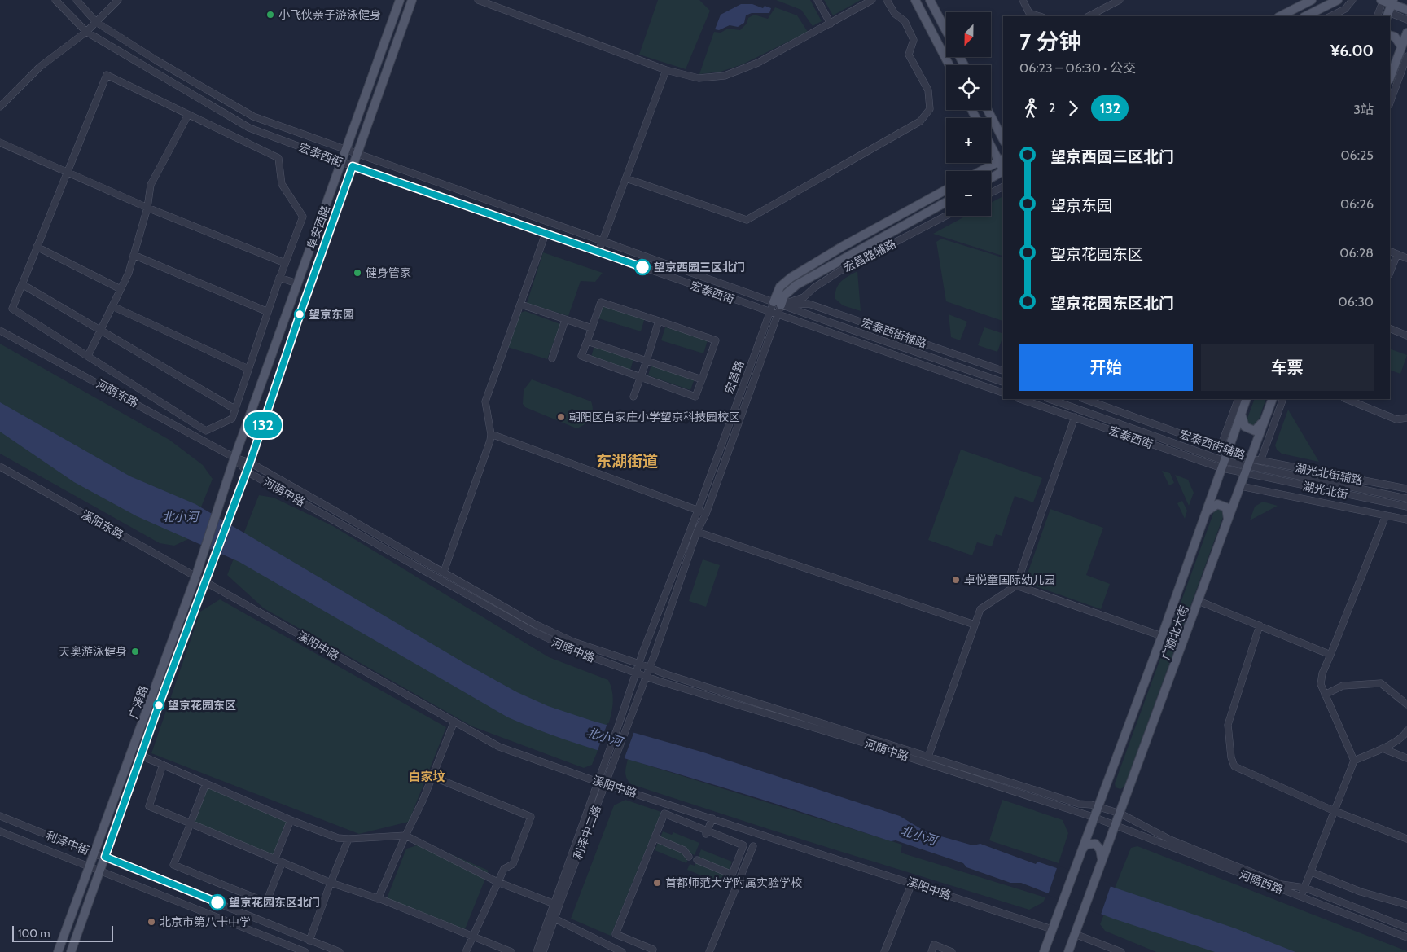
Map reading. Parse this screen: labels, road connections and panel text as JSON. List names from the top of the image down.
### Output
{
  "streets": {
    "main road": [
      "阜安西路",
      "宏昌路",
      "广顺北大街",
      "广泽路"
    ],
    "street": [
      "宏泰西街",
      "宏昌路辅路",
      "宏泰西街辅路",
      "河荫东路",
      "湖光北街辅路",
      "湖光北街",
      "河荫中路",
      "溪阳东路",
      "溪阳中路",
      "利泽中二路",
      "利泽中街",
      "河荫西路"
    ]
  },
  "crossings": [
    ["宏泰西街", "阜安西路"],
    ["宏泰西街", "宏昌路辅路"],
    ["宏泰西街", "宏泰西街辅路"],
    ["宏泰西街", "宏昌路"],
    ["宏泰西街", "湖光北街"],
    ["宏泰西街", "广顺北大街"],
    ["阜安西路", "河荫东路"],
    ["阜安西路", "河荫中路"],
    ["阜安西路", "广泽路"],
    ["宏昌路辅路", "宏泰西街辅路"],
    ["宏昌路辅路", "宏昌路"],
    ["宏泰西街辅路", "宏昌路"],
    ["宏泰西街辅路", "湖光北街辅路"],
    ["宏泰西街辅路", "广顺北大街"],
    ["宏昌路", "河荫中路"],
    ["宏昌路", "利泽中二路"],
    ["河荫东路", "河荫中路"],
    ["河荫东路", "广泽路"],
    ["湖光北街辅路", "广顺北大街"],
    ["湖光北街", "广顺北大街"],
    ["河荫中路", "广顺北大街"],
    ["河荫中路", "广泽路"],
    ["河荫中路", "利泽中二路"],
    ["河荫中路", "河荫西路"],
    ["溪阳东路", "溪阳中路"],
    ["溪阳东路", "广泽路"],
    ["广顺北大街", "溪阳中路"],
    ["广顺北大街", "河荫西路"],
    ["溪阳中路", "广泽路"],
    ["溪阳中路", "利泽中二路"],
    ["广泽路", "利泽中街"]
  ],
  "districts": ["东湖街道", "白家坟"],
  "water": ["北小河"],
  "places": [
    "小飞侠亲子游泳健身",
    "望京西园三区北门",
    "健身管家",
    "望京东园",
    "朝阳区白家庄小学望京科技园校区",
    "卓悦童国际幼儿园",
    "天奥游泳健身",
    "望京花园东区",
    "首都师范大学附属实验学校",
    "望京花园东区北门",
    "北京市第八十中学"
  ],
  "lines": ["bus line 132"],
  "scale_bar": "100 m",
  "north": "bottom",
  "page": {
    "on_map": "132",
    "map_buttons": ["+", "−"],
    "heading": ["7 分钟", "06:23 – 06:30 · 公交", "¥6.00"],
    "legs": ["2", "132", "3站"],
    "list": [
      {
        "name": "望京西园三区北门",
        "value": "06:25"
      },
      {
        "name": "望京东园",
        "value": "06:26"
      },
      {
        "name": "望京花园东区",
        "value": "06:28"
      },
      {
        "name": "望京花园东区北门",
        "value": "06:30"
      }
    ],
    "buttons": ["开始", "车票"],
    "scale": "100 m"
  }
}
